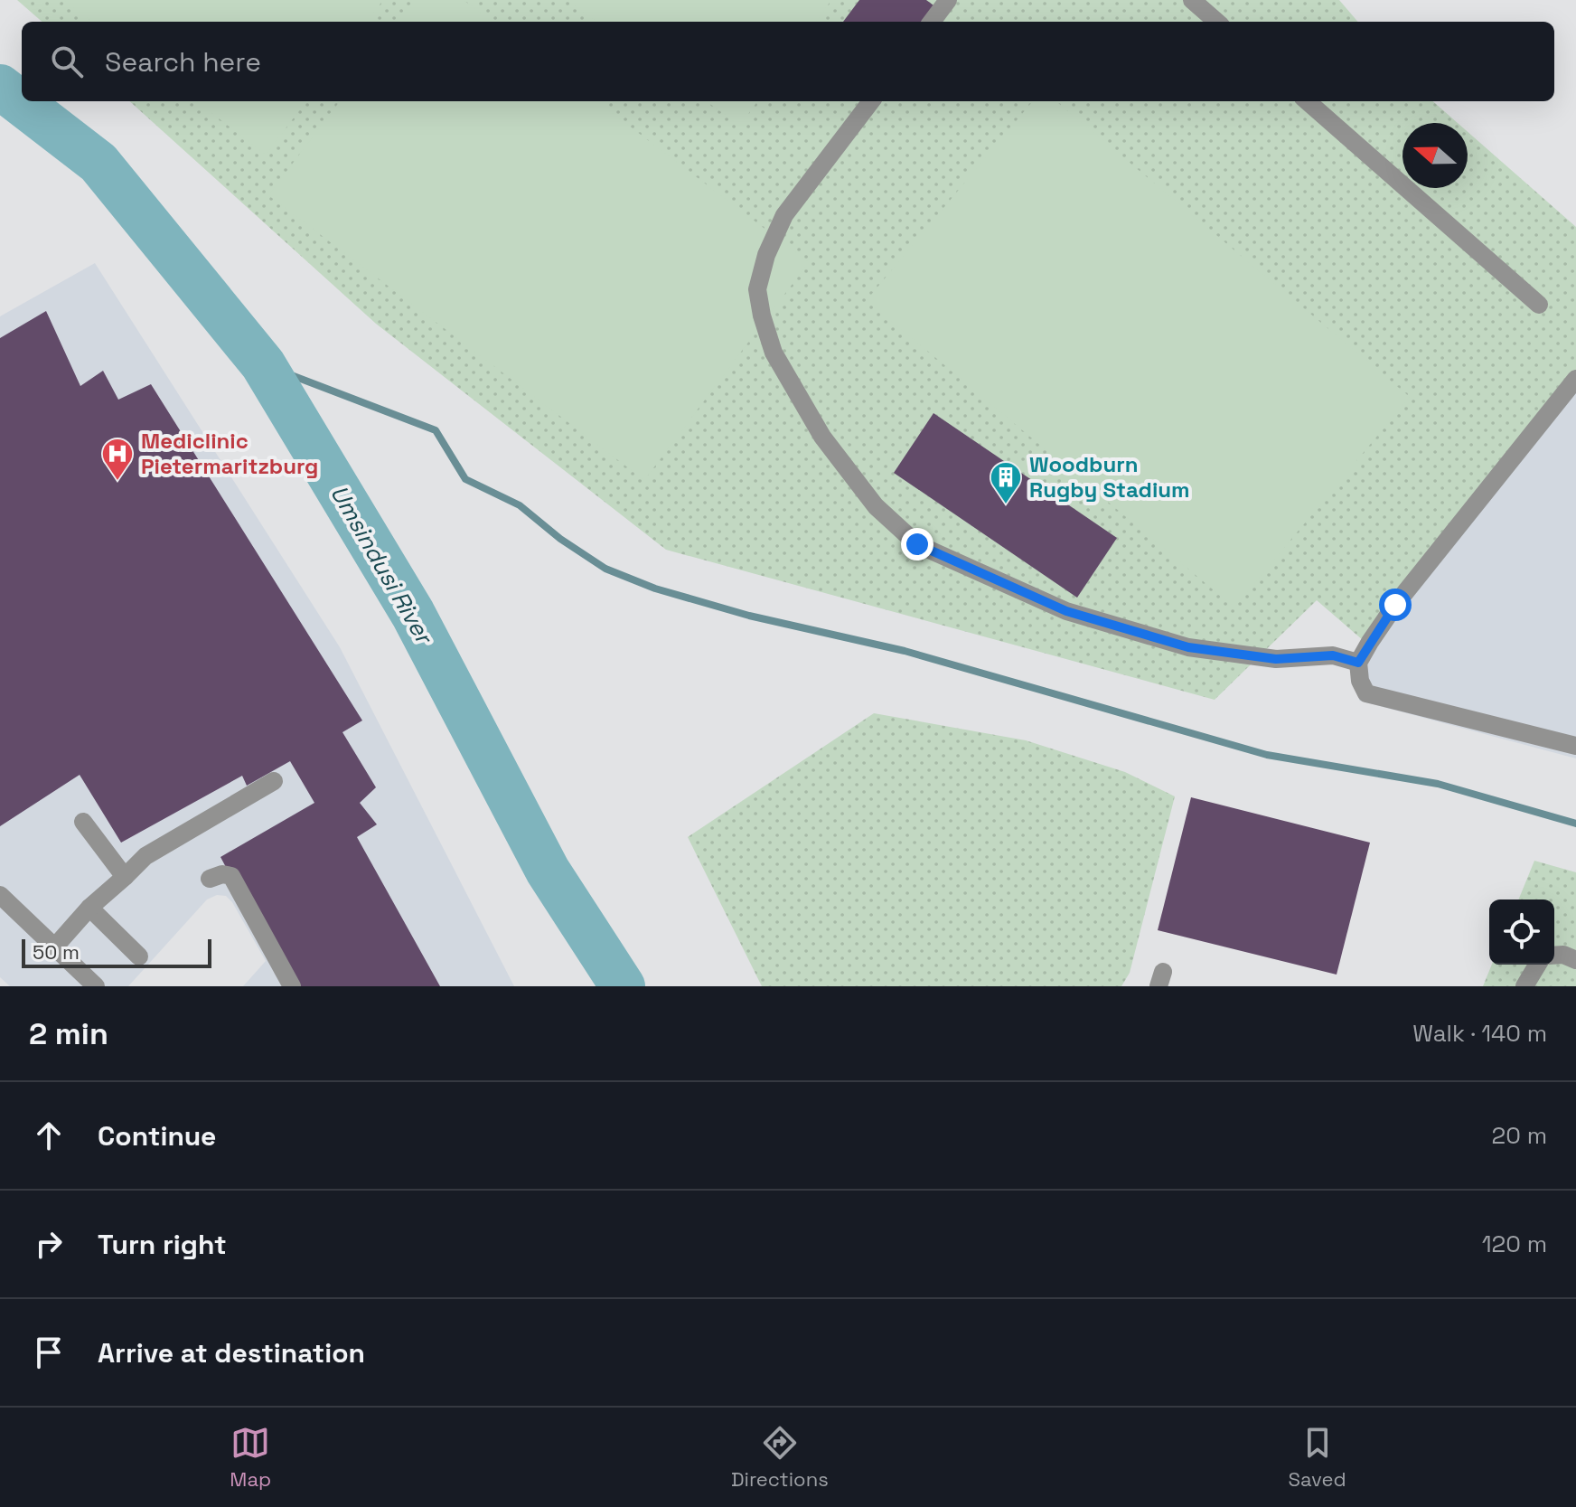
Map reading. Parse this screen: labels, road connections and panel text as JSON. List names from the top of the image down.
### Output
{
  "water": ["Umsindusi River"],
  "places": {
    "hospital": ["Mediclinic Pietermaritzburg"],
    "building": ["Woodburn Rugby Stadium"]
  },
  "scale_bar": "50 m",
  "north": "left",
  "page": {
    "search": "Search here",
    "scale": "50 m",
    "heading": ["2 min", "Walk · 140 m"],
    "list": [
      ["Continue", "20 m"],
      ["Turn right", "120 m"],
      "Arrive at destination"
    ],
    "nav": ["Map", "Directions", "Saved"]
  }
}
